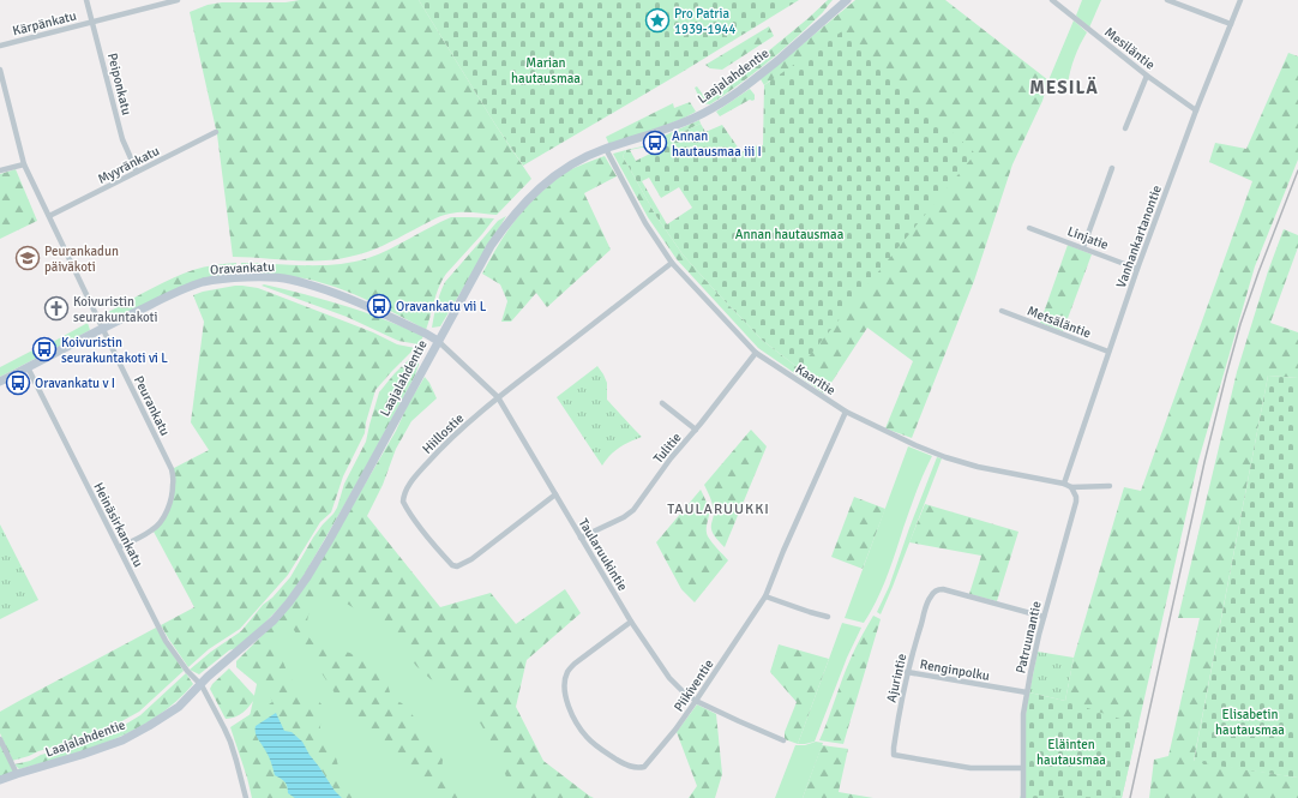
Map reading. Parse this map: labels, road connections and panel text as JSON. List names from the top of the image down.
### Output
{
  "streets": {
    "street": [
      "Kärpänkatu",
      "Mesiläntie",
      "Laajalahdentie",
      "Peiponkatu",
      "Myyränkatu",
      "Vanhankartanontie",
      "Linjatie",
      "Oravankatu",
      "Metsäläntie",
      "Kaaritie",
      "Peurankatu",
      "Hiillostie",
      "Tulitie",
      "Heinäsirkankatu",
      "Taularuukintie",
      "Patruunantie",
      "Renginpolku",
      "Ajurintie",
      "Piikiventie"
    ]
  },
  "crossings": [
    ["Kärpänkatu", "Peiponkatu"],
    ["Mesiläntie", "Vanhankartanontie"],
    ["Laajalahdentie", "Oravankatu"],
    ["Laajalahdentie", "Kaaritie"],
    ["Laajalahdentie", "Heinäsirkankatu"],
    ["Laajalahdentie", "Taularuukintie"],
    ["Peiponkatu", "Myyränkatu"],
    ["Myyränkatu", "Peurankatu"],
    ["Vanhankartanontie", "Linjatie"],
    ["Vanhankartanontie", "Metsäläntie"],
    ["Vanhankartanontie", "Kaaritie"],
    ["Oravankatu", "Peurankatu"],
    ["Oravankatu", "Heinäsirkankatu"],
    ["Oravankatu", "Taularuukintie"],
    ["Kaaritie", "Hiillostie"],
    ["Kaaritie", "Tulitie"],
    ["Kaaritie", "Patruunantie"],
    ["Kaaritie", "Piikiventie"],
    ["Peurankatu", "Heinäsirkankatu"],
    ["Hiillostie", "Taularuukintie"],
    ["Tulitie", "Taularuukintie"],
    ["Taularuukintie", "Piikiventie"],
    ["Patruunantie", "Renginpolku"],
    ["Patruunantie", "Ajurintie"],
    ["Renginpolku", "Ajurintie"]
  ],
  "districts": ["MESILÄ", "TAULARUUKKI"],
  "parks": [
    "Marian hautausmaa",
    "Annan hautausmaa",
    "Elisabetin hautausmaa",
    "Eläinten hautausmaa"
  ],
  "places": {
    "place": ["Pro Patria 1939-1944"],
    "bus stop": [
      "Annan hautausmaa iii I",
      "Oravankatu vii L",
      "Koivuristin seurakuntakoti vi L",
      "Oravankatu v I"
    ],
    "school or university": ["Peurankadun päiväkoti"],
    "church": ["Koivuristin seurakuntakoti"]
  }
}
